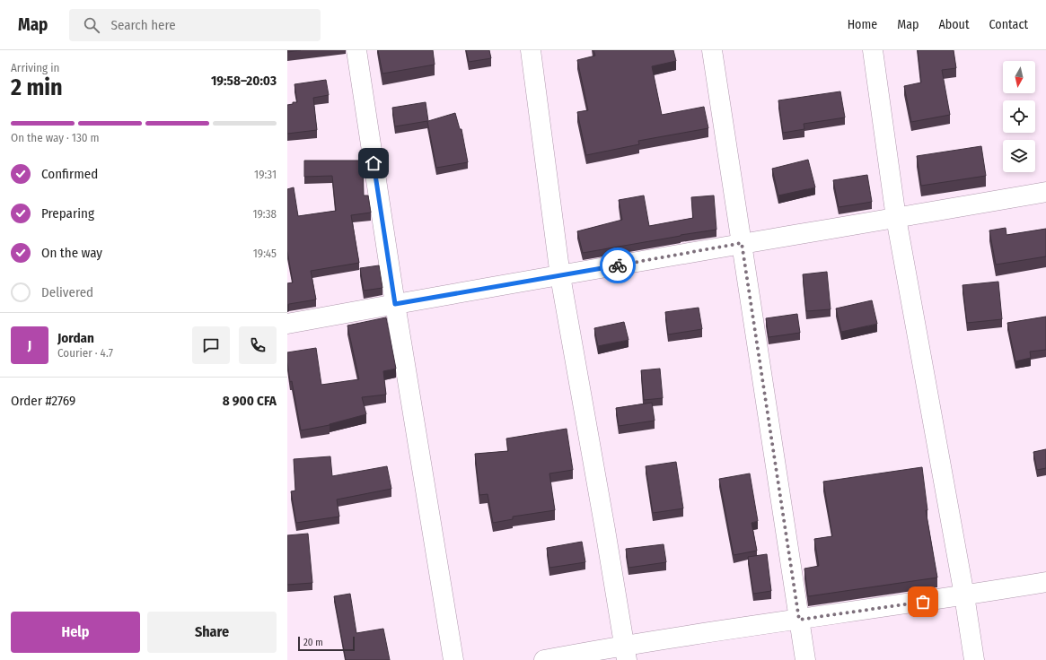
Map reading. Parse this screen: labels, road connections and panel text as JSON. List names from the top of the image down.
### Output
{
  "scale_bar": "20 m",
  "north": "bottom",
  "page": {
    "header": "Map",
    "search": "Search here",
    "nav": [
      "Home",
      "Map",
      "About",
      "Contact"
    ],
    "heading": ["2 min", "Arriving in", "19:58–20:03"],
    "panel": [
      "Jordan",
      "Courier · 4.7",
      "Order #2769",
      "8 900 CFA"
    ],
    "bar": "On the way · 130 m",
    "list": [
      ["Confirmed", "19:31"],
      ["Preparing", "19:38"],
      ["On the way", "19:45"],
      "Delivered"
    ],
    "round": "J",
    "buttons": ["Help", "Share"],
    "scale": "20 m"
  }
}
